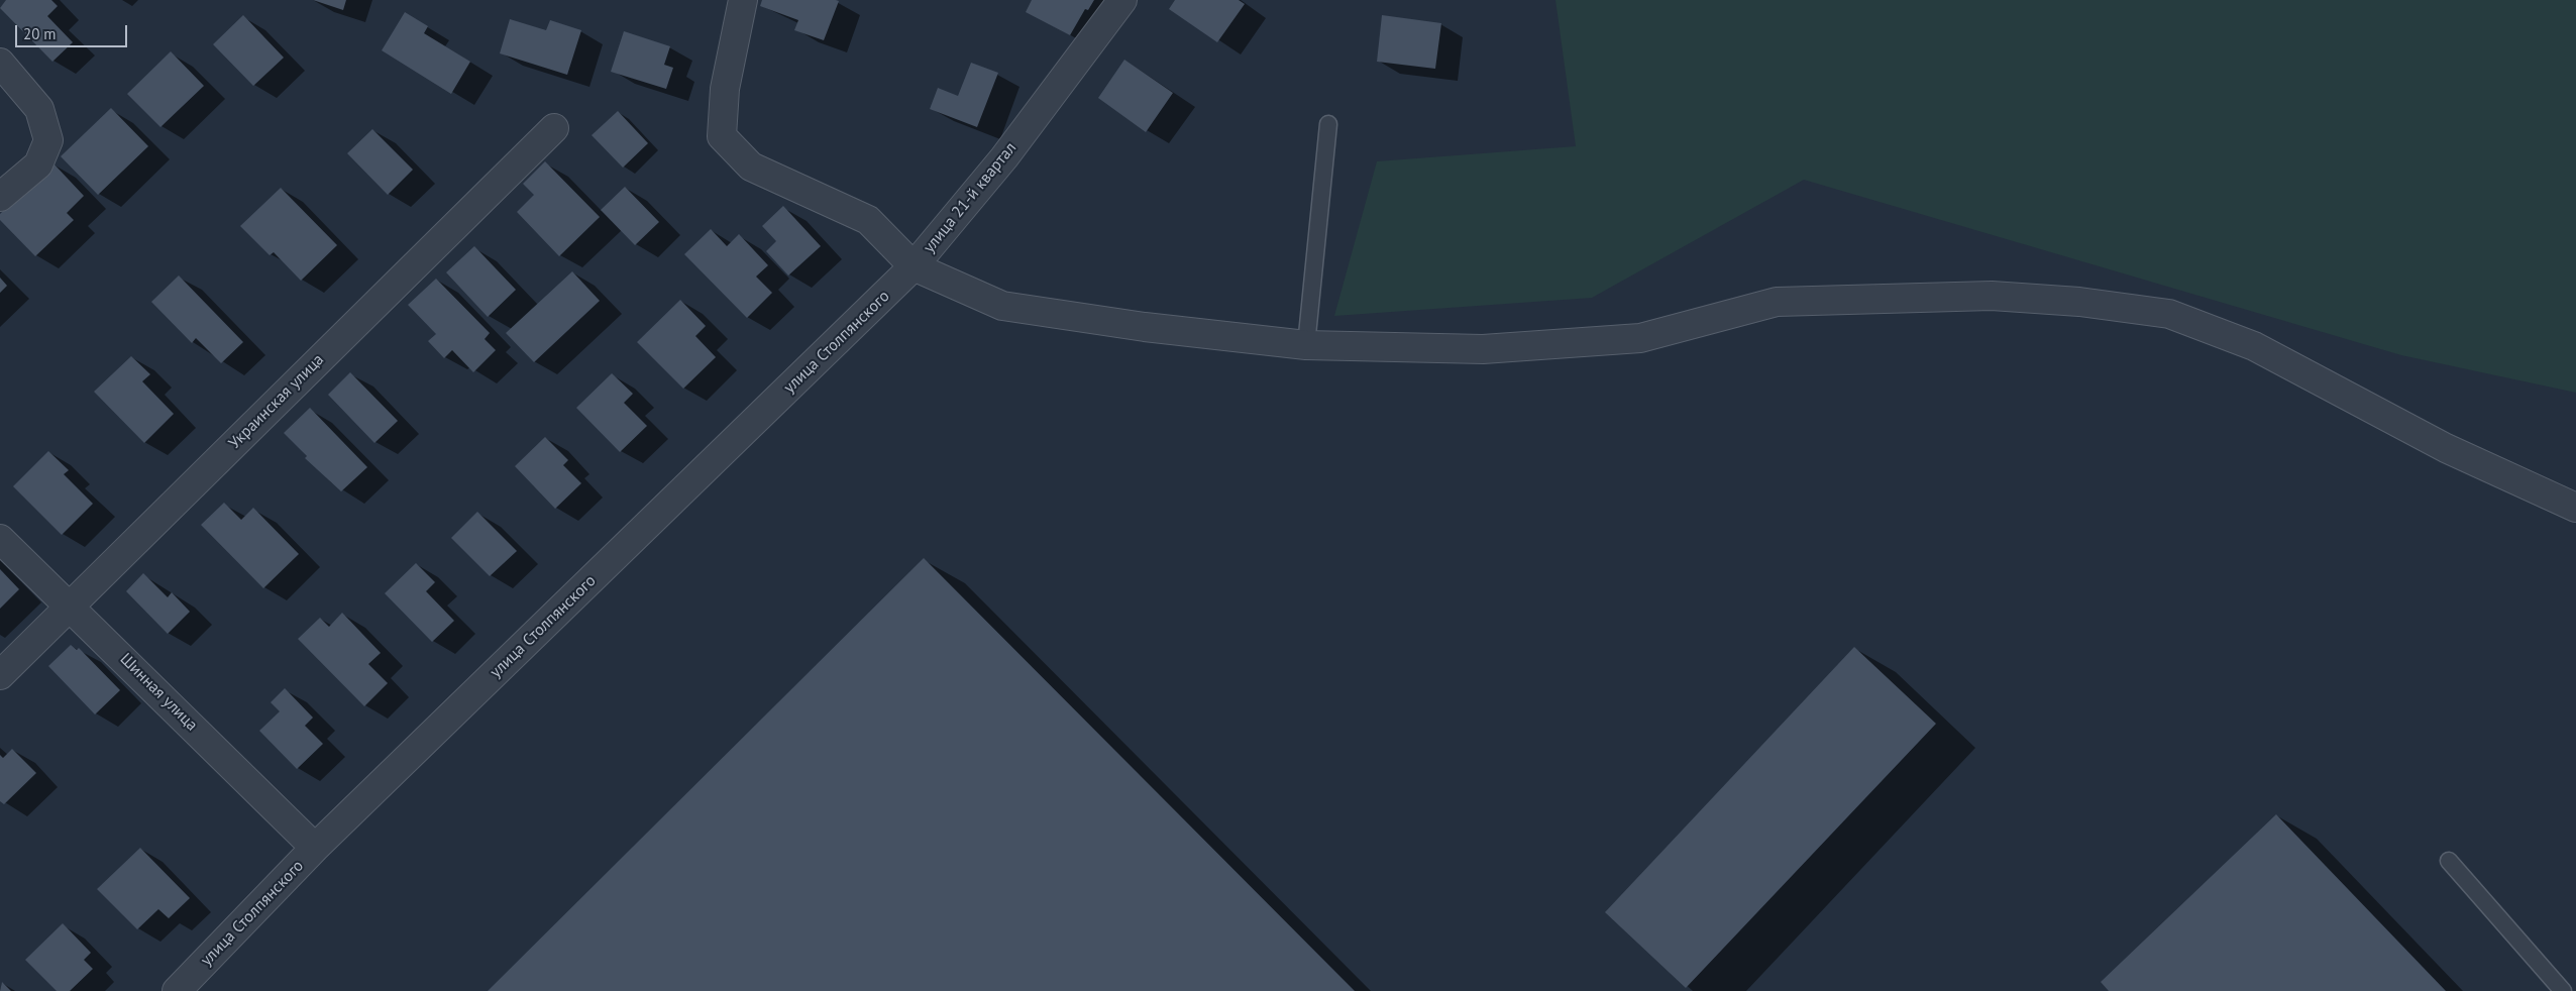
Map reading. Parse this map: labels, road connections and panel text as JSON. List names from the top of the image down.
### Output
{
  "streets": {
    "street": [
      "улица 21-й квартал",
      "улица Столпянского",
      "Украинская улица",
      "Шинная улица"
    ]
  },
  "crossings": [
    ["улица 21-й квартал", "улица Столпянского"],
    ["улица Столпянского", "Шинная улица"],
    ["Украинская улица", "Шинная улица"]
  ],
  "scale_bar": "20 m"
}
